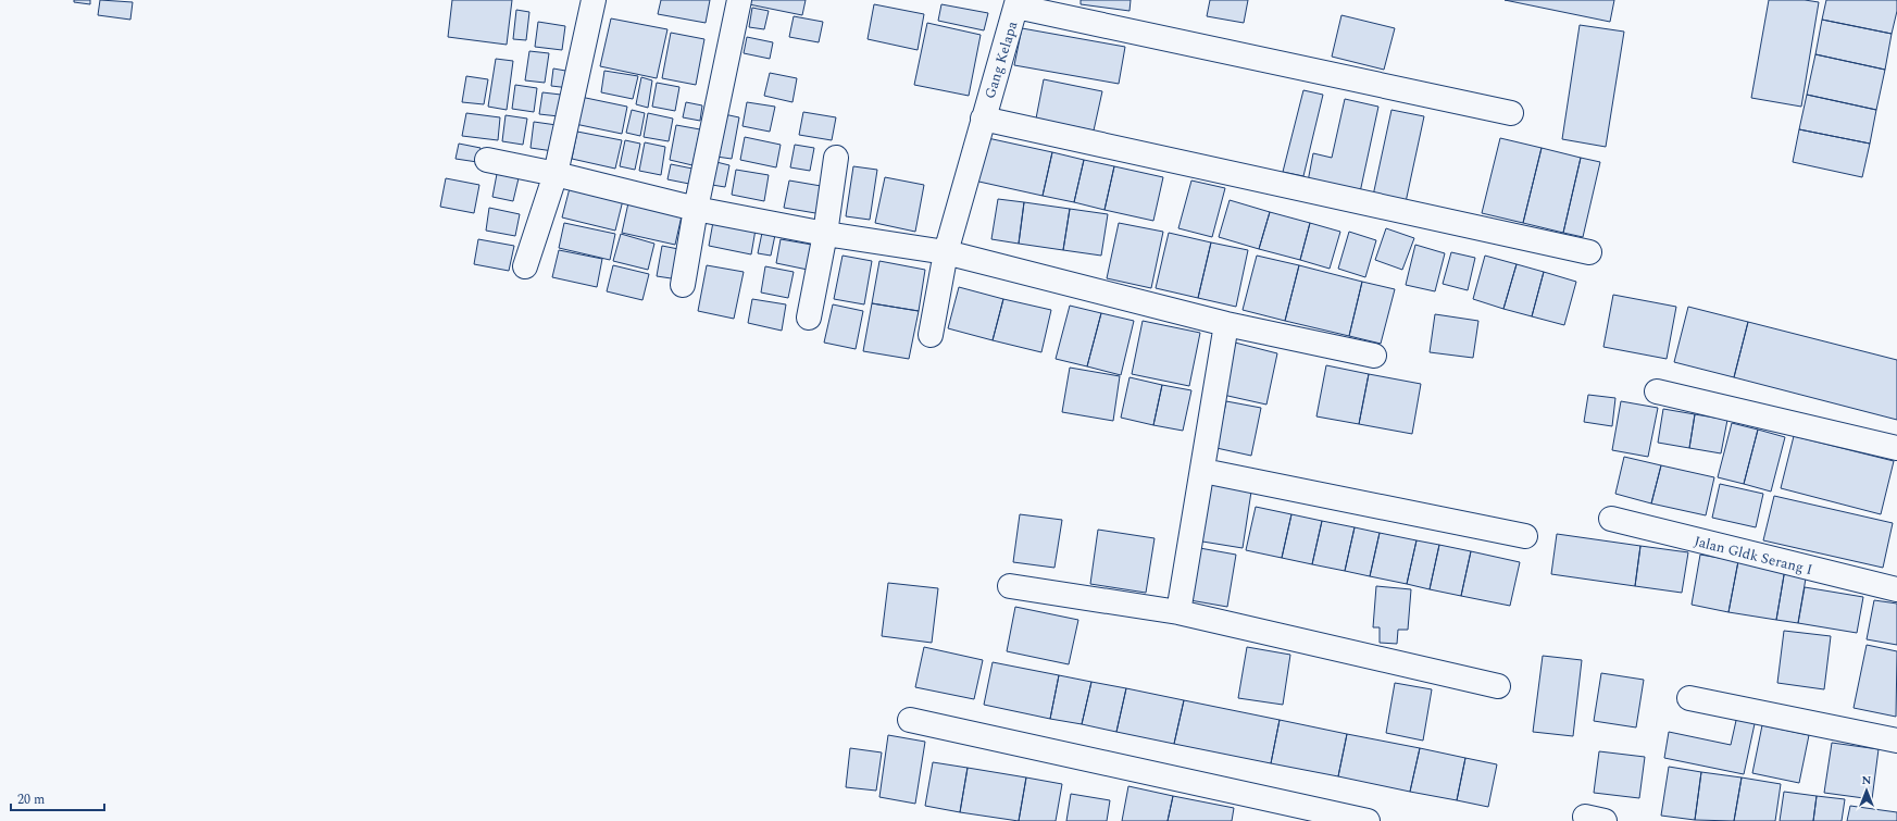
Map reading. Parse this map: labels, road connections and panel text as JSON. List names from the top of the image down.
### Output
{
  "streets": {
    "street": ["Gang Kelapa", "Jalan Gldk Serang I"]
  },
  "scale_bar": "20 m",
  "north": "top"
}
